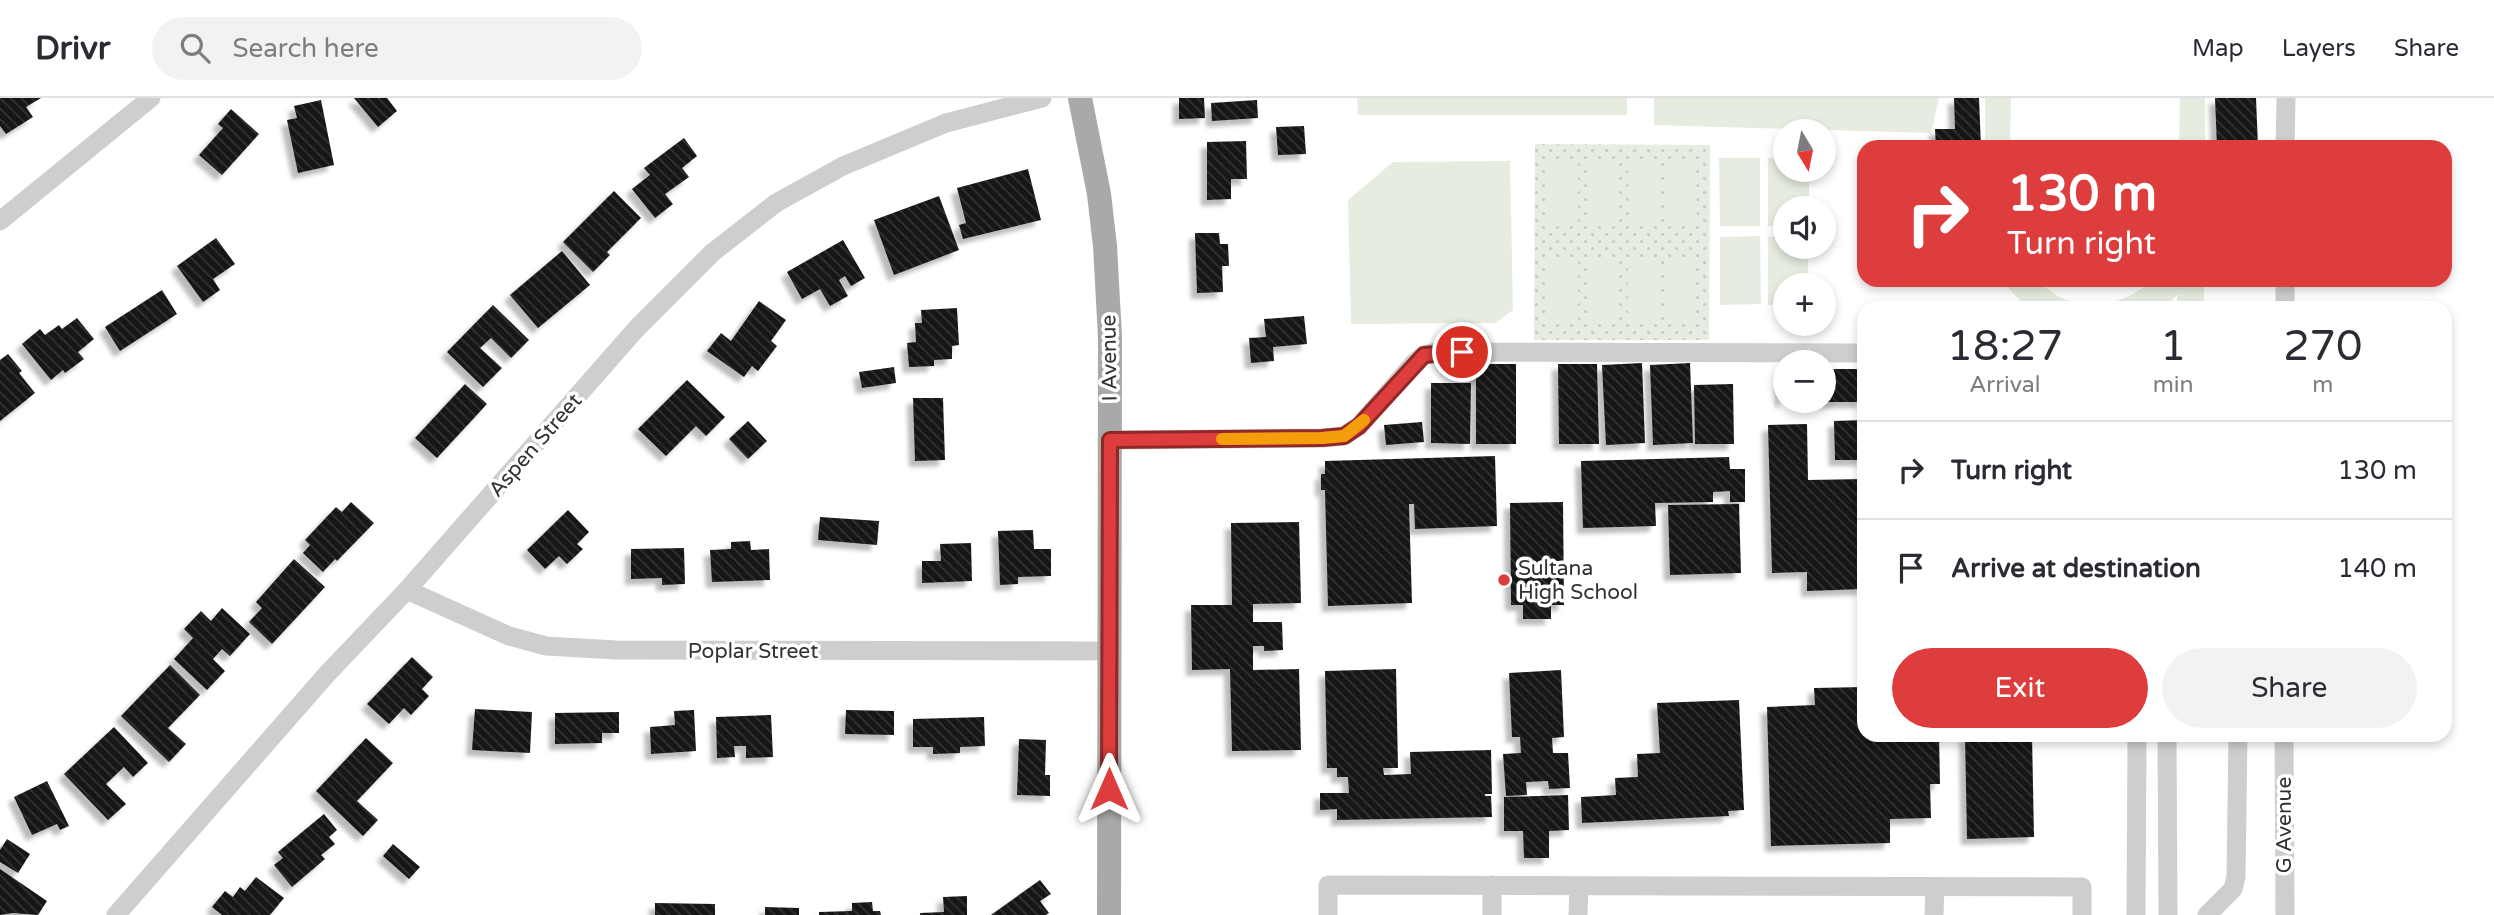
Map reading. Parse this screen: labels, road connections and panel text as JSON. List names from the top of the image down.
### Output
{
  "streets": {
    "main road": ["I Avenue"],
    "street": ["Aspen Street", "Poplar Street", "G Avenue"]
  },
  "crossings": [
    ["I Avenue", "Poplar Street"],
    ["Aspen Street", "Poplar Street"]
  ],
  "places": ["Sultana High School"],
  "north": "bottom",
  "page": {
    "header": "Drivr",
    "search": "Search here",
    "nav": ["Map", "Layers", "Share"],
    "map_buttons": ["+", "−"],
    "turn": ["130 m", "Turn right"],
    "eta": [
      "18:27",
      "Arrival",
      "1",
      "min",
      "270",
      "m"
    ],
    "list": [
      {
        "name": "Turn right",
        "value": "130 m"
      },
      {
        "name": "Arrive at destination",
        "value": "140 m"
      }
    ],
    "buttons": ["Exit", "Share"]
  }
}
